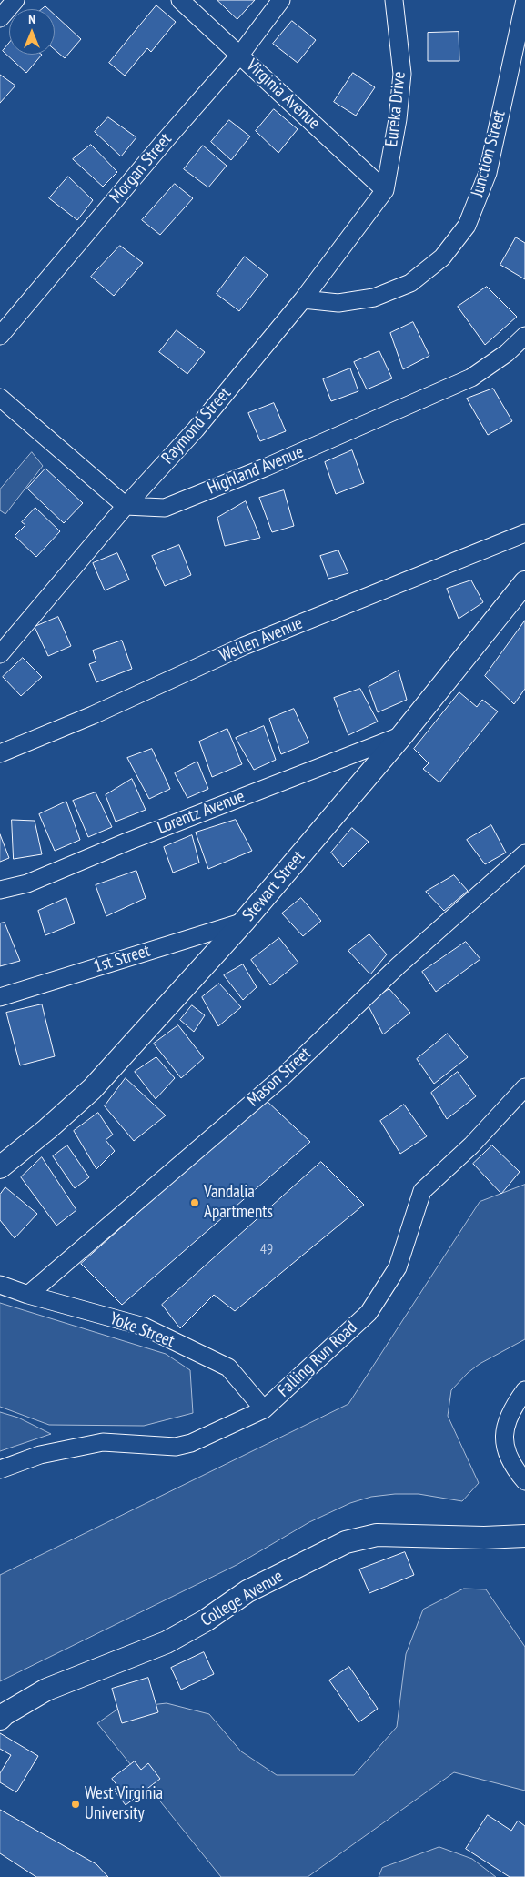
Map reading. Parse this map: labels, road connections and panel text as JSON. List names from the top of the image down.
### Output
{
  "streets": {
    "street": [
      "Virginia Avenue",
      "Eureka Drive",
      "Junction Street",
      "Morgan Street",
      "Raymond Street",
      "Highland Avenue",
      "Wellen Avenue",
      "Lorentz Avenue",
      "Stewart Street",
      "1st Street",
      "Mason Street",
      "Yoke Street",
      "Falling Run Road",
      "College Avenue"
    ]
  },
  "crossings": [
    ["Virginia Avenue", "Eureka Drive"],
    ["Virginia Avenue", "Morgan Street"],
    ["Virginia Avenue", "Raymond Street"],
    ["Eureka Drive", "Raymond Street"],
    ["Junction Street", "Raymond Street"],
    ["Raymond Street", "Highland Avenue"],
    ["Lorentz Avenue", "Stewart Street"],
    ["Stewart Street", "1st Street"],
    ["Mason Street", "Yoke Street"],
    ["Yoke Street", "Falling Run Road"]
  ],
  "places": ["Vandalia Apartments", "West Virginia University"],
  "house_numbers": ["49"],
  "north": "top"
}
